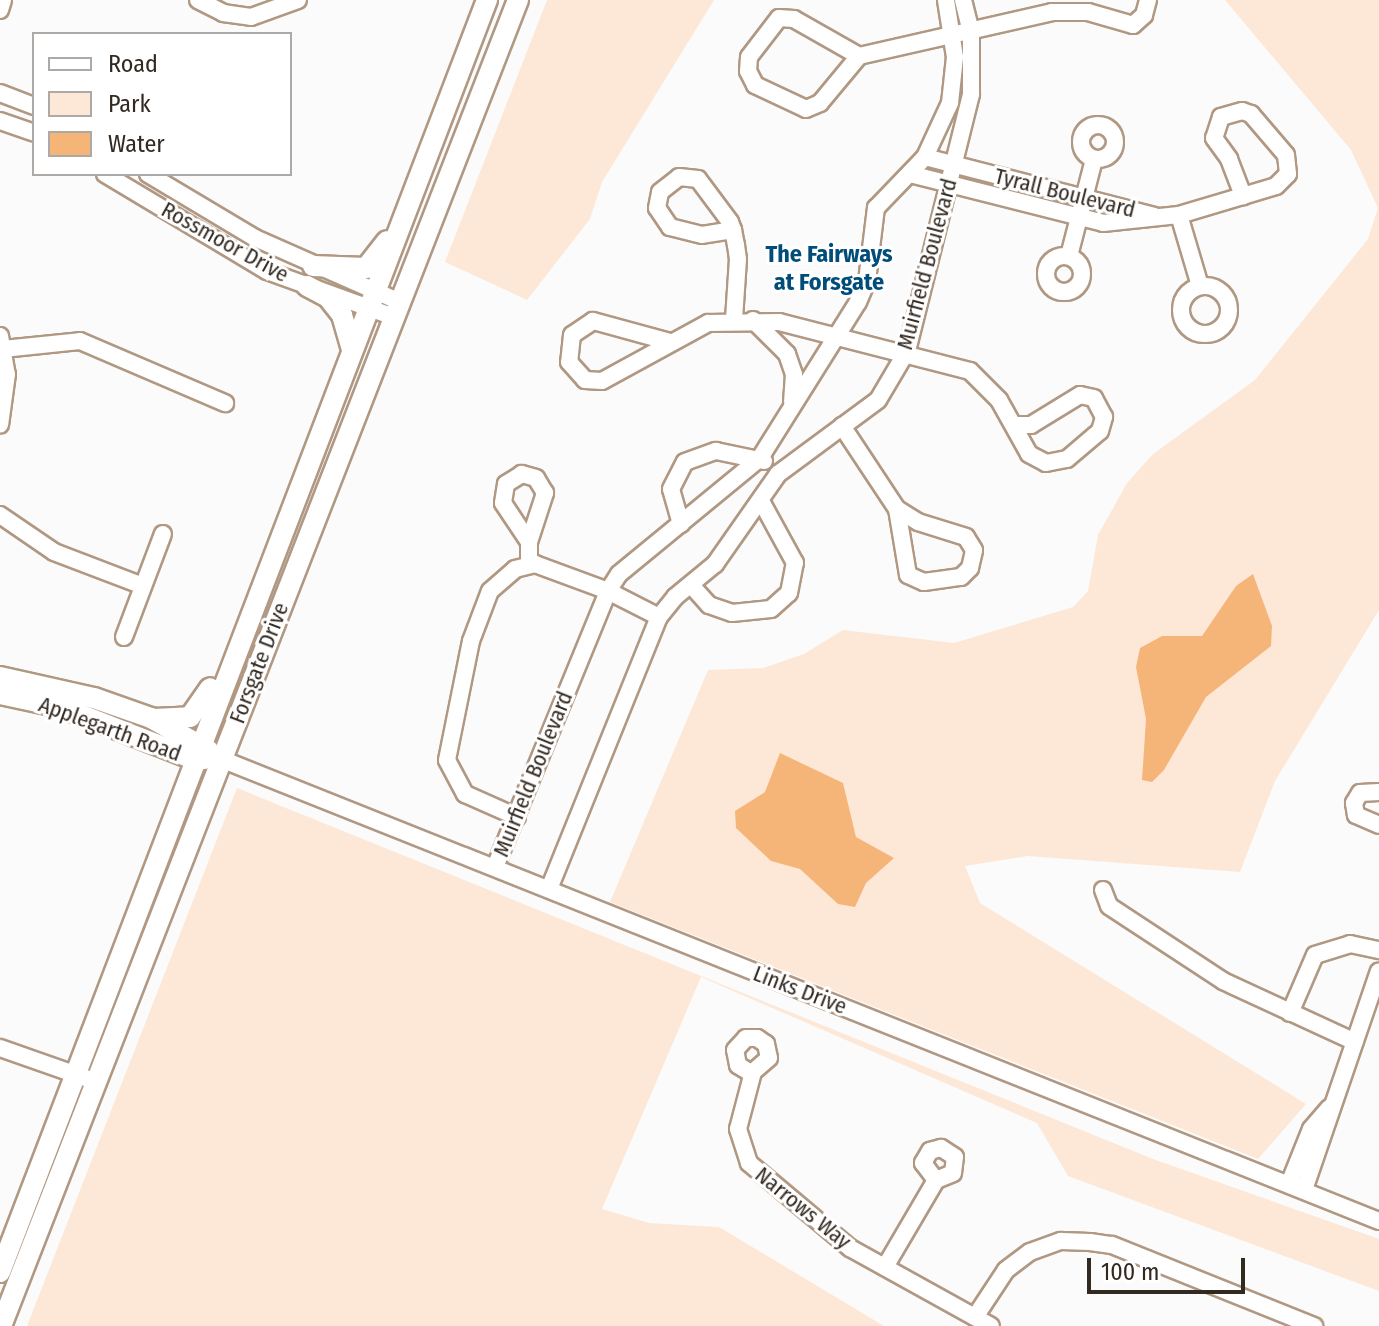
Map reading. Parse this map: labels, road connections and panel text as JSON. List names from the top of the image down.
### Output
{
  "streets": {
    "main road": ["Forsgate Drive", "Applegarth Road"],
    "street": [
      "Tyrall Boulevard",
      "Rossmoor Drive",
      "Muirfield Boulevard",
      "Links Drive",
      "Narrows Way"
    ]
  },
  "crossings": [
    ["Tyrall Boulevard", "Muirfield Boulevard"],
    ["Rossmoor Drive", "Forsgate Drive"],
    ["Muirfield Boulevard", "Links Drive"],
    ["Forsgate Drive", "Applegarth Road"],
    ["Forsgate Drive", "Links Drive"],
    ["Applegarth Road", "Links Drive"]
  ],
  "districts": ["The Fairways at Forsgate"],
  "legend": ["Road", "Park", "Water"],
  "scale_bar": "100 m"
}
